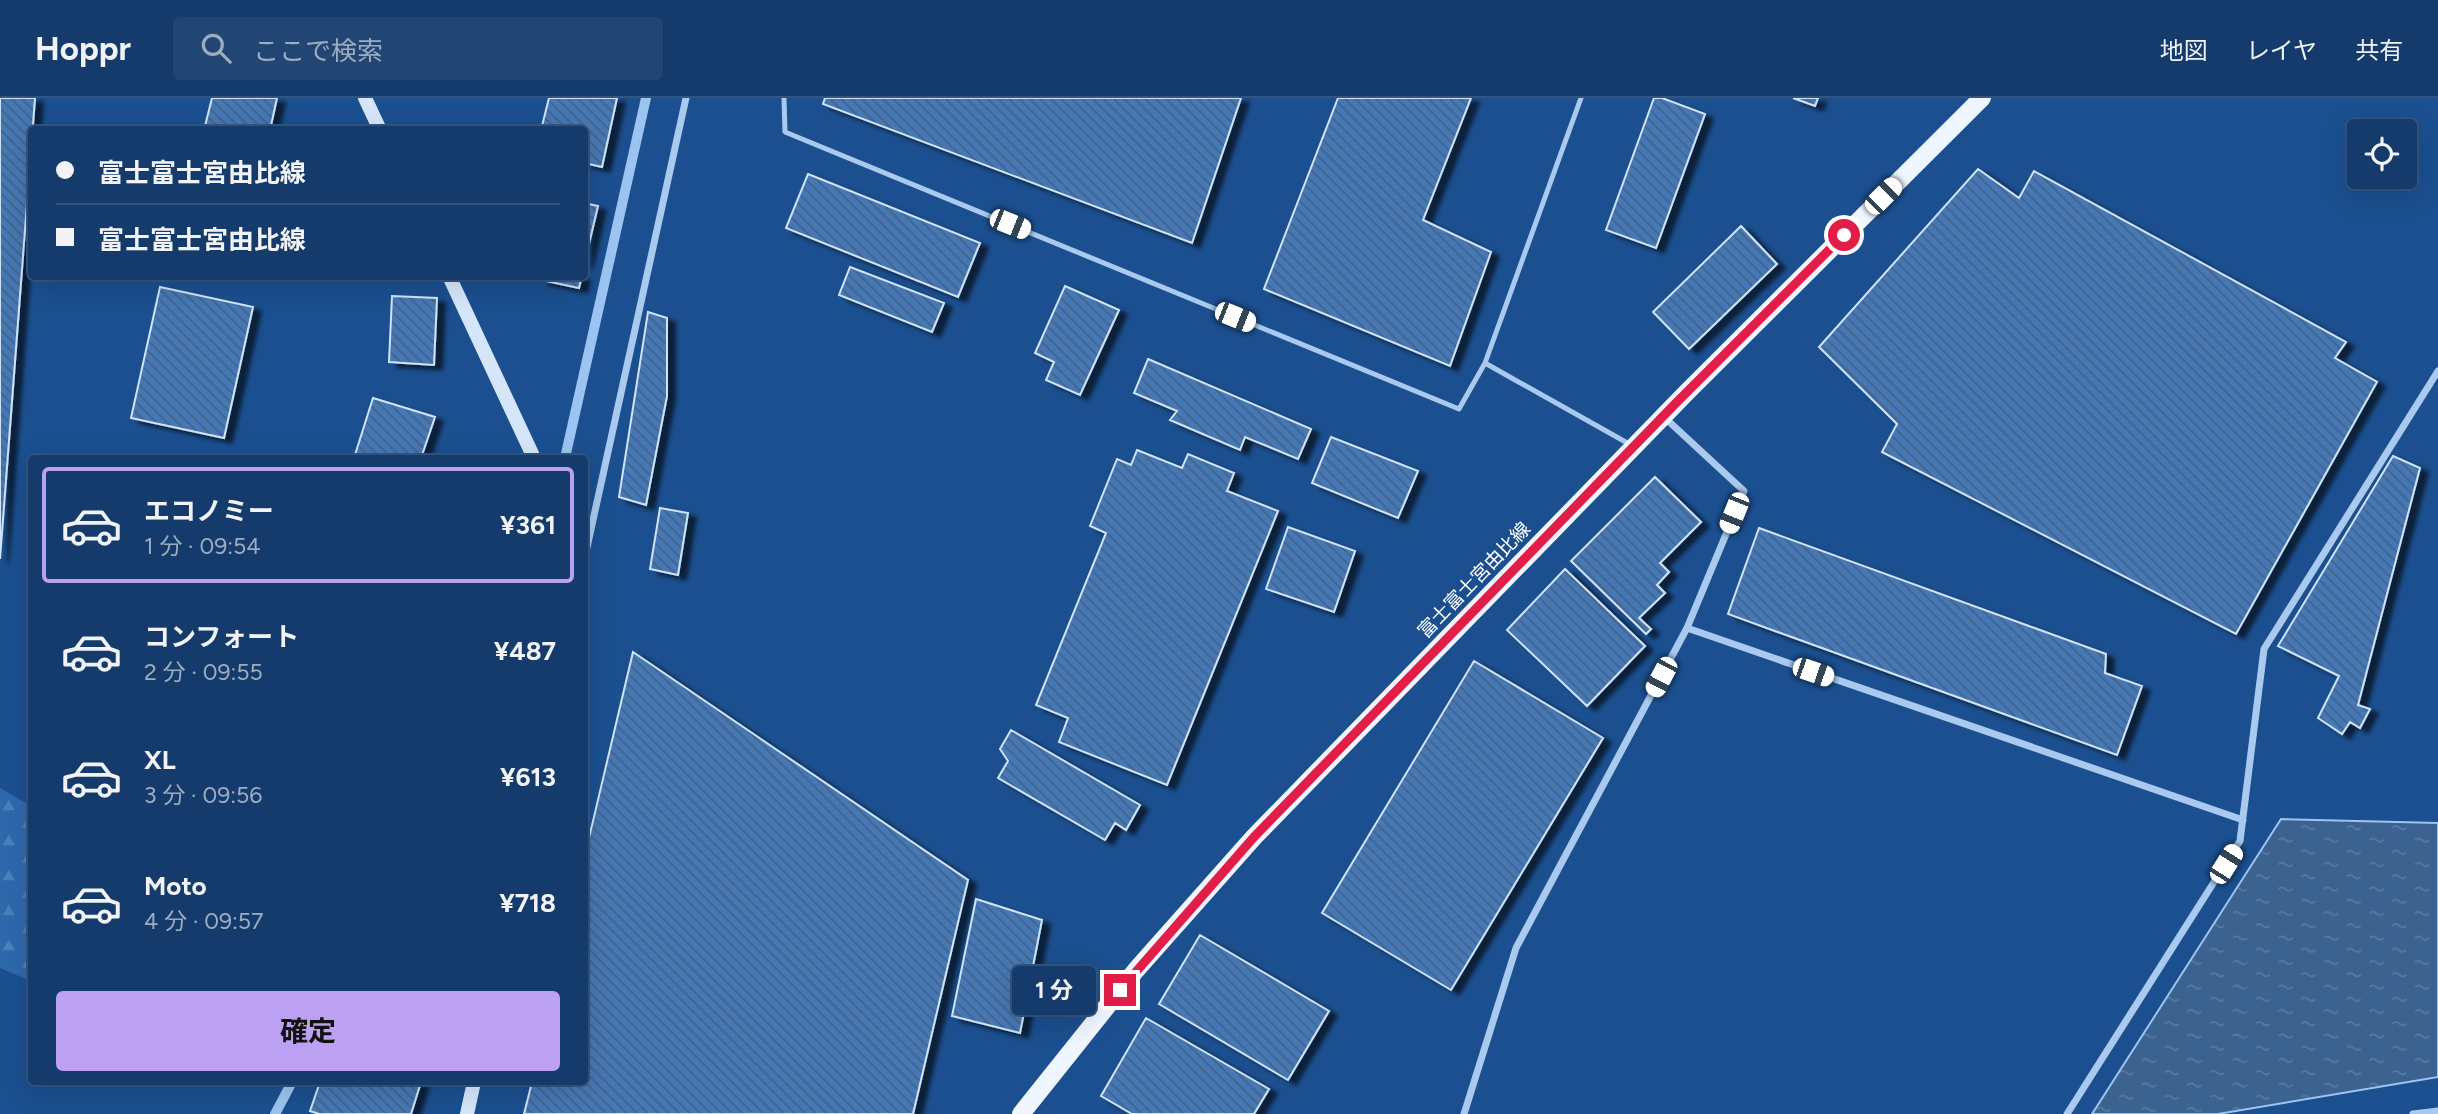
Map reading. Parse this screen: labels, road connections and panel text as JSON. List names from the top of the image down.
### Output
{
  "streets": {
    "main road": ["富士富士宮由比線"]
  },
  "page": {
    "header": "Hoppr",
    "search": "ここで検索",
    "nav": ["地図", "レイヤ", "共有"],
    "banner": ["富士富士宮由比線", "富士富士宮由比線"],
    "list": [
      {
        "name": "エコノミー",
        "note": "1 分 · 09:54",
        "value": "¥361"
      },
      {
        "name": "コンフォート",
        "note": "2 分 · 09:55",
        "value": "¥487"
      },
      {
        "name": "XL",
        "note": "3 分 · 09:56",
        "value": "¥613"
      },
      {
        "name": "Moto",
        "note": "4 分 · 09:57",
        "value": "¥718"
      }
    ],
    "bubble": "1 分",
    "buttons": "確定"
  }
}
